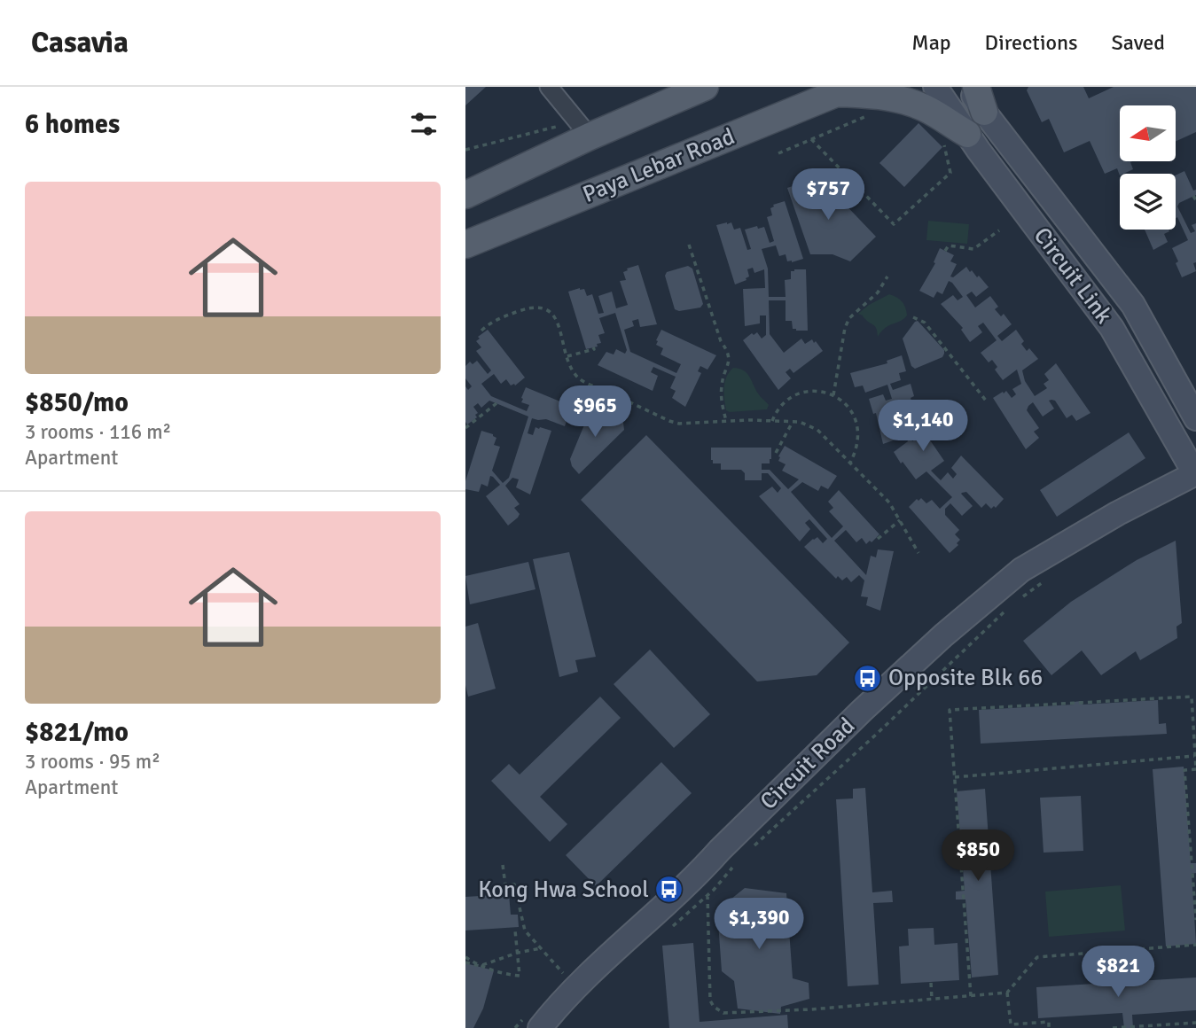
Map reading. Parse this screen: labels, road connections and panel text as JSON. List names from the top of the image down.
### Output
{
  "streets": {
    "main road": ["Paya Lebar Road"],
    "street": ["Circuit Link", "Circuit Road"]
  },
  "crossings": [
    ["Circuit Link", "Circuit Road"]
  ],
  "places": {
    "bus stop": ["Opposite Blk 66", "Kong Hwa School"]
  },
  "north": "left",
  "page": {
    "header": "Casavia",
    "nav": ["Map", "Directions", "Saved"],
    "heading": "6 homes",
    "list": [
      {
        "name": "$850/mo",
        "note": "3 rooms · 116 m² · Apartment"
      },
      {
        "name": "$821/mo",
        "note": "3 rooms · 95 m² · Apartment"
      }
    ],
    "price": [
      "$757",
      "$965",
      "$1,140",
      "$850",
      "$1,390",
      "$821"
    ]
  }
}
